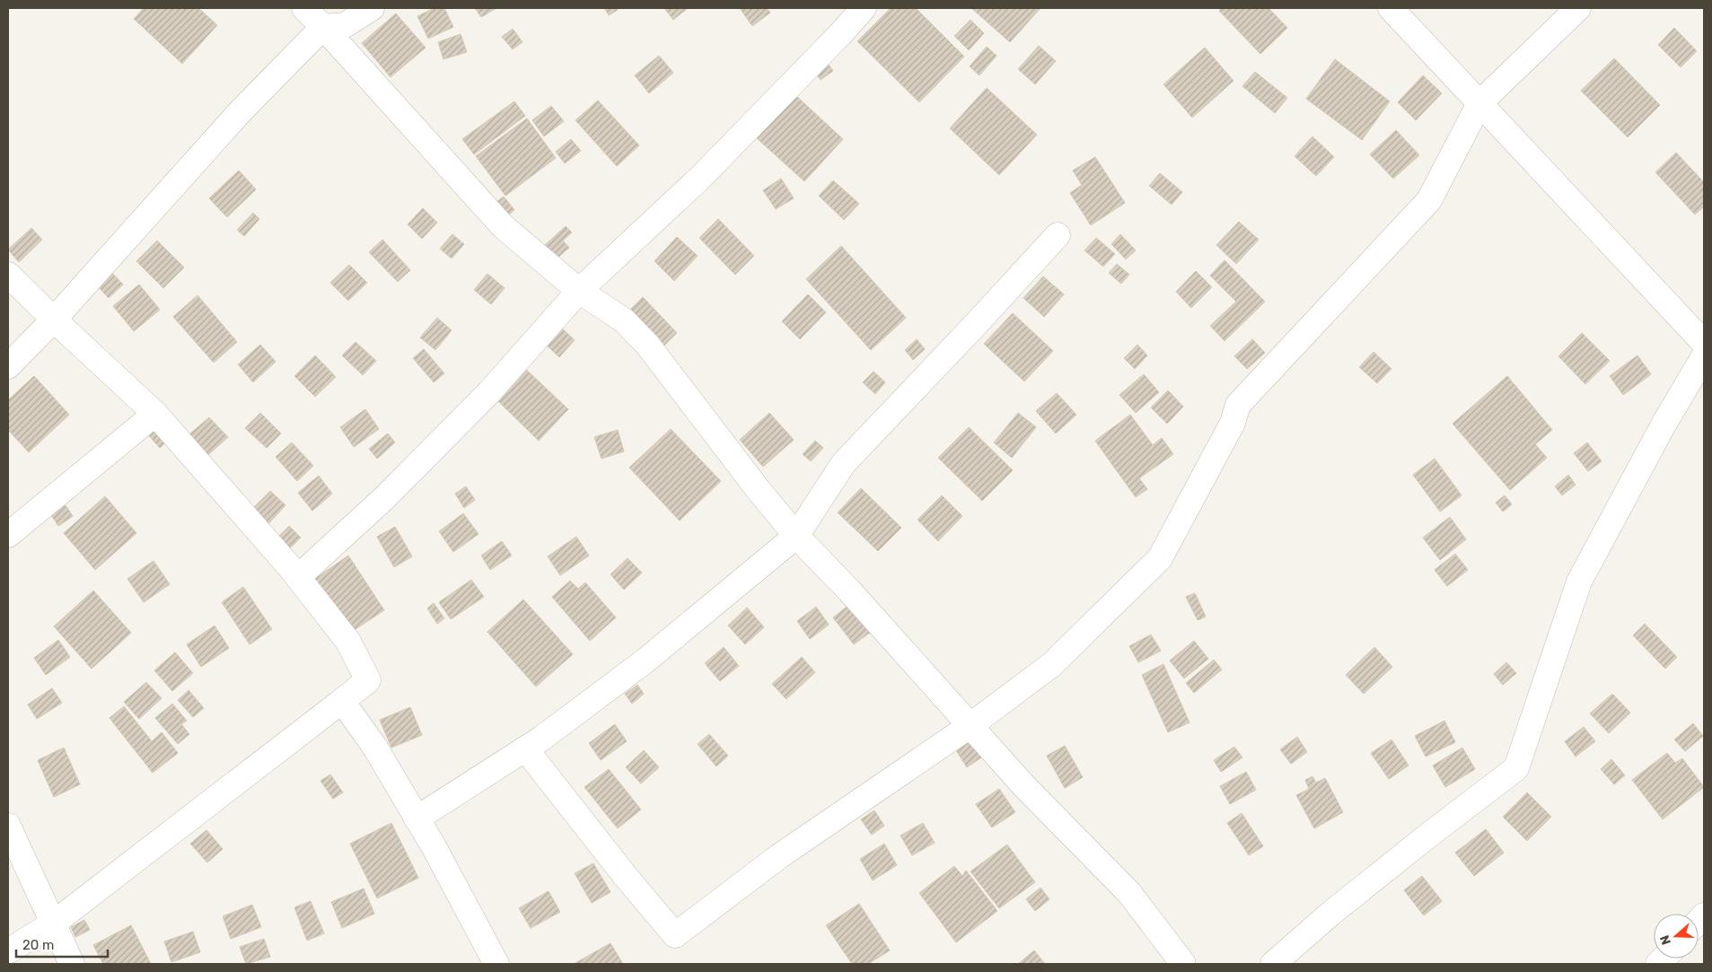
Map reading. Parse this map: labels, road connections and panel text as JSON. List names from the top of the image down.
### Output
{
  "scale_bar": "20 m",
  "north": "left"
}
